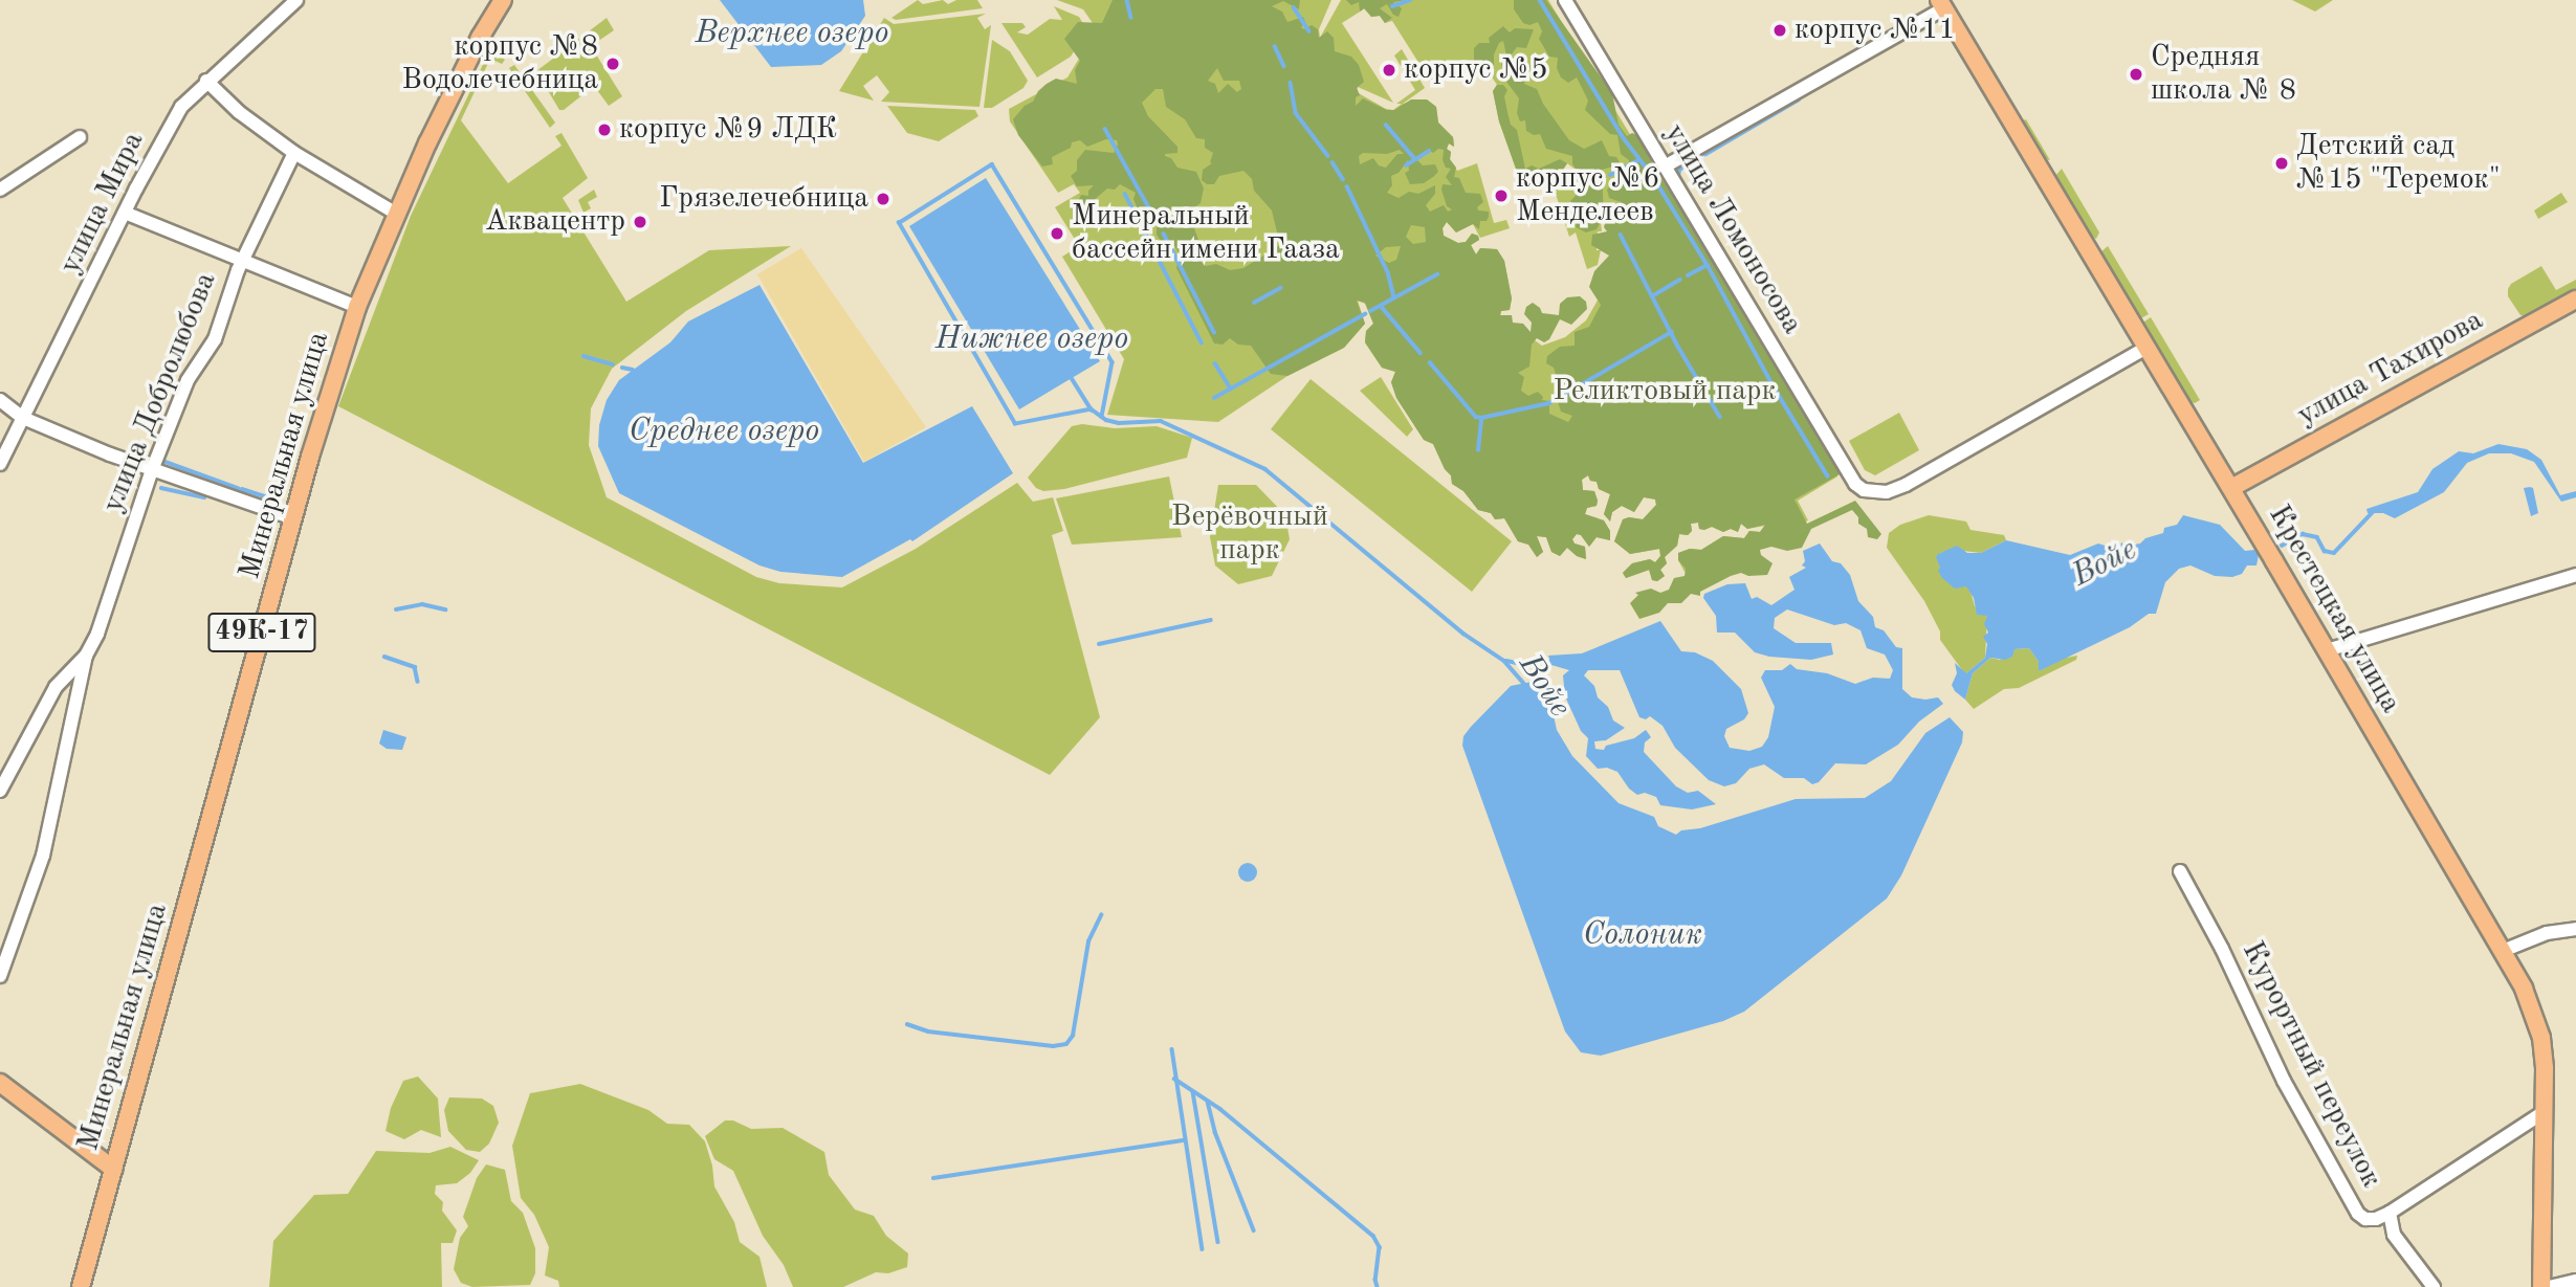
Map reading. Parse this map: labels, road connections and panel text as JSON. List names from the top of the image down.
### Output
{
  "streets": {
    "main road": [
      "улица Тахирова",
      "Минеральная улица",
      "Крестецкая улица",
      "49К-17"
    ],
    "street": [
      "улица Мира",
      "улица Ломоносова",
      "улица Добролюбова",
      "Курортный переулок"
    ]
  },
  "crossings": [
    ["улица Ломоносова", "Крестецкая улица"],
    ["улица Тахирова", "Крестецкая улица"]
  ],
  "water": [
    "Верхнее озеро",
    "Нижнее озеро",
    "Среднее озеро",
    "Войе",
    "Солоник"
  ],
  "parks": ["Реликтовый парк", "Верёвочный парк"],
  "places": [
    "корпус №11",
    "корпус №8 Водолечебница",
    "корпус №5",
    "Средняя школа № 8",
    "корпус №9 ЛДК",
    "Детский сад №15 \"Теремок\"",
    "корпус №6 Менделеев",
    "Грязелечебница",
    "Аквацентр",
    "Минеральный бассейн имени Гааза"
  ]
}
